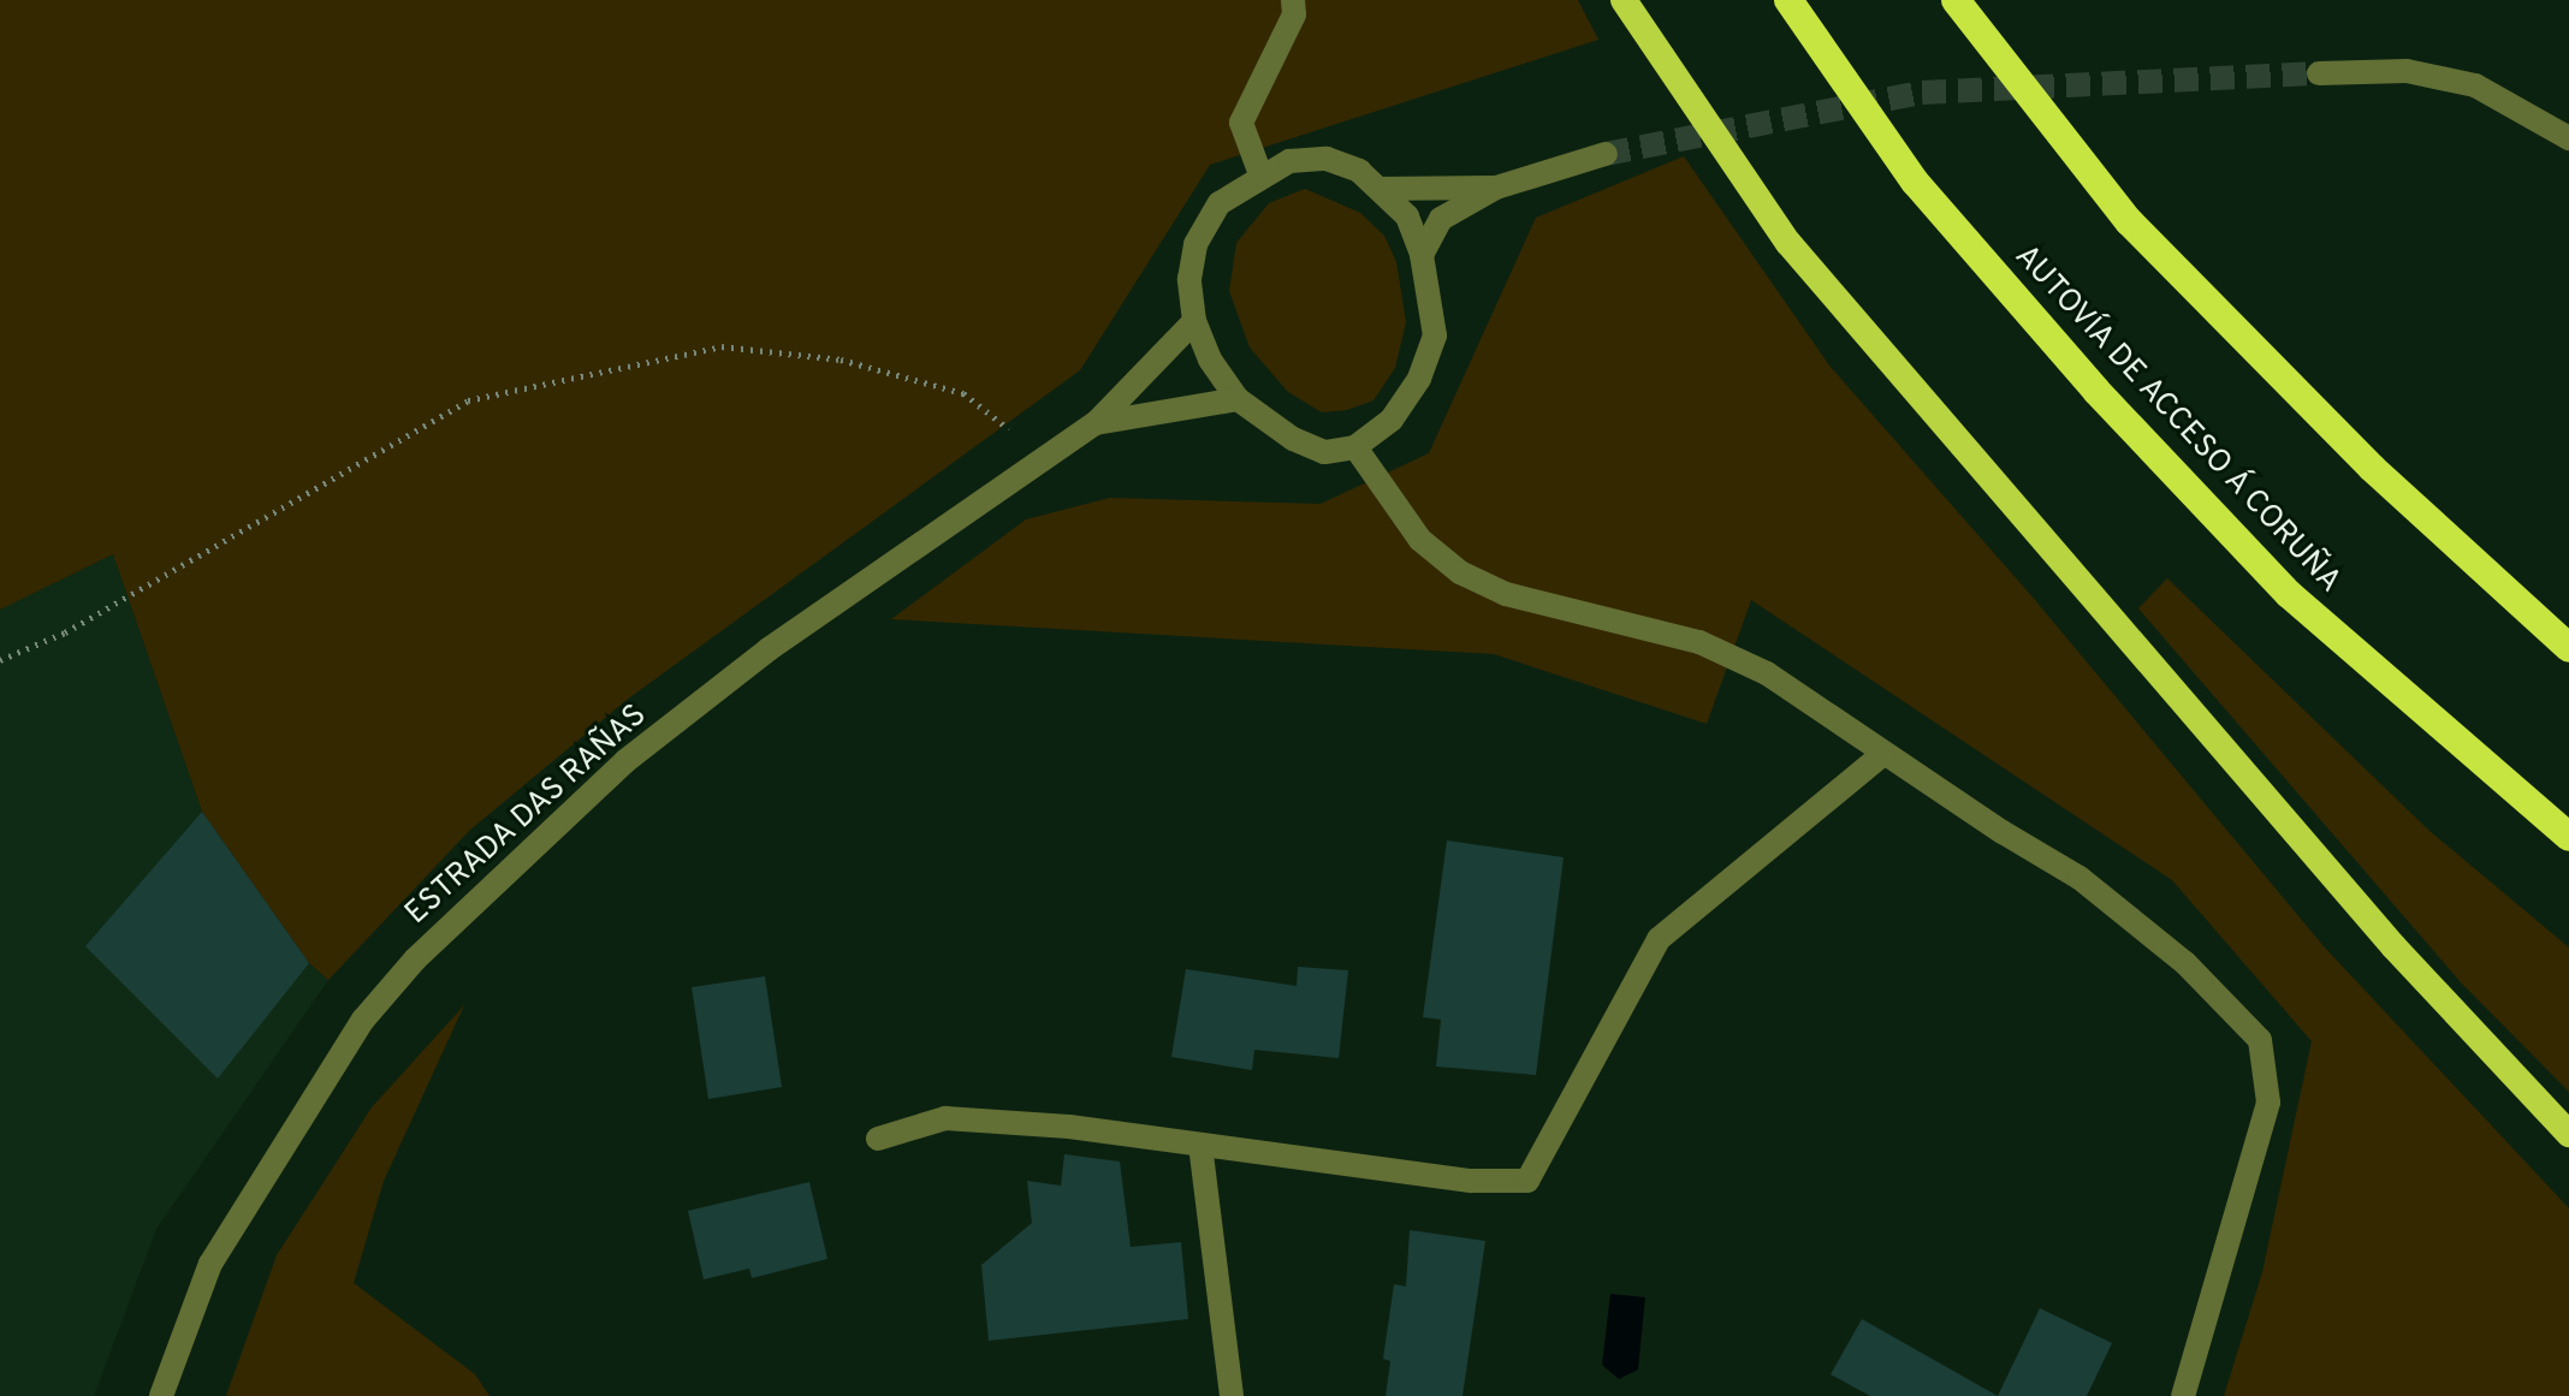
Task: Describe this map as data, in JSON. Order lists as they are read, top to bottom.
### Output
{
  "streets": {
    "highway": ["AUTOVÍA DE ACCESO Á CORUÑA"],
    "street": ["ESTRADA DAS RAÑAS"]
  }
}
